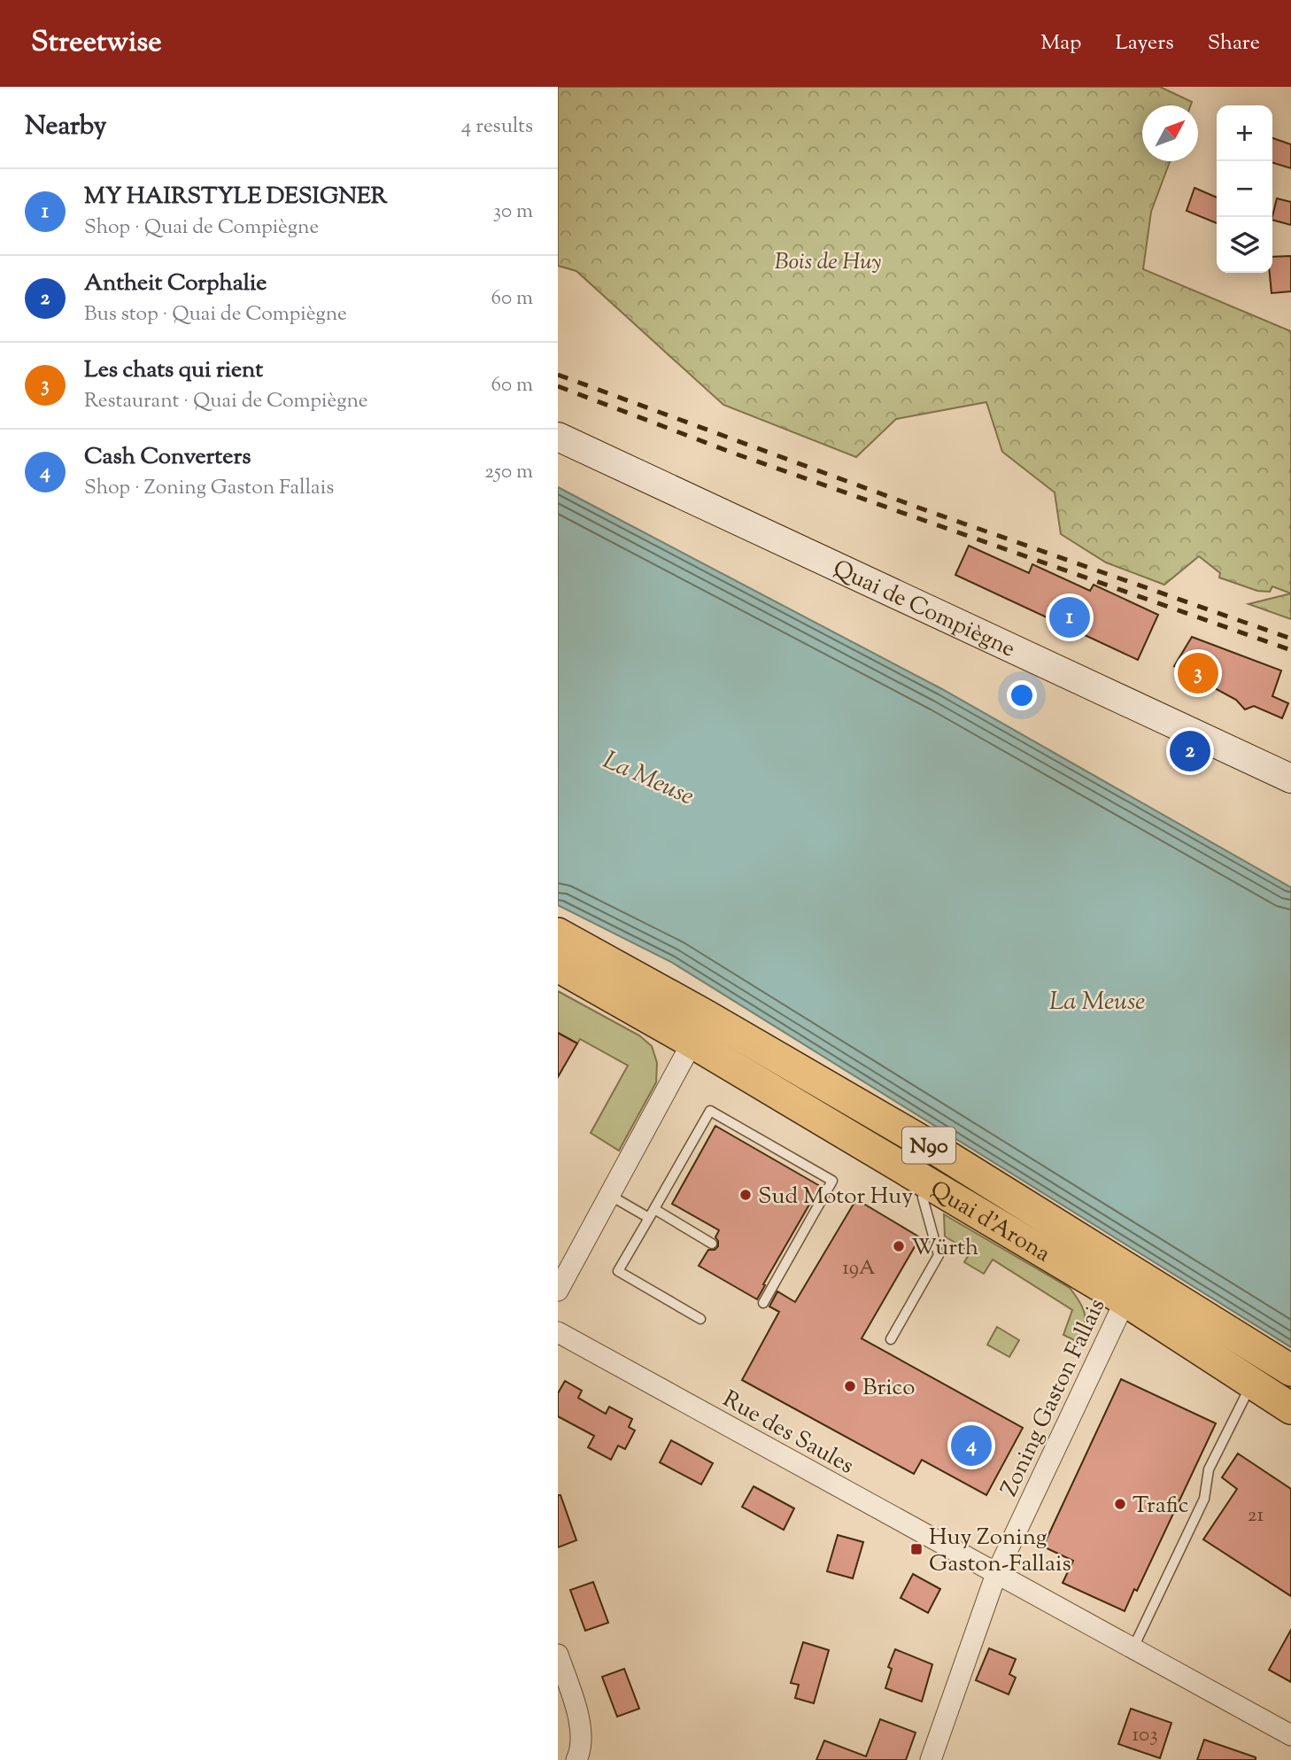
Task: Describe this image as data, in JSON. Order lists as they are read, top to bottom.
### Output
{
  "streets": {
    "main road": ["Quai de Compiègne", "N90", "Quai d'Arona"],
    "street": ["Zoning Gaston Fallais", "Rue des Saules"]
  },
  "crossings": [
    ["Quai d'Arona", "Zoning Gaston Fallais"],
    ["Zoning Gaston Fallais", "Rue des Saules"]
  ],
  "water": ["La Meuse"],
  "parks": ["Bois de Huy"],
  "places": {
    "other": [
      "Sud Motor Huy",
      "Würth",
      "Brico",
      "Trafic"
    ],
    "transit": ["Huy Zoning Gaston-Fallais"]
  },
  "house_numbers": ["19A", "21", "103"],
  "north": "top right",
  "page": {
    "header": "Streetwise",
    "nav": ["Map", "Layers", "Share"],
    "heading": ["Nearby", "4 results"],
    "map_buttons": ["+", "−"],
    "list": [
      {
        "mark": "1",
        "name": "MY HAIRSTYLE DESIGNER",
        "note": "Shop · Quai de Compiègne",
        "value": "30 m"
      },
      {
        "mark": "2",
        "name": "Antheit Corphalie",
        "note": "Bus stop · Quai de Compiègne",
        "value": "60 m"
      },
      {
        "mark": "3",
        "name": "Les chats qui rient",
        "note": "Restaurant · Quai de Compiègne",
        "value": "60 m"
      },
      {
        "mark": "4",
        "name": "Cash Converters",
        "note": "Shop · Zoning Gaston Fallais",
        "value": "250 m"
      }
    ],
    "pins": [
      "1",
      "3",
      "2",
      "4"
    ]
  }
}
